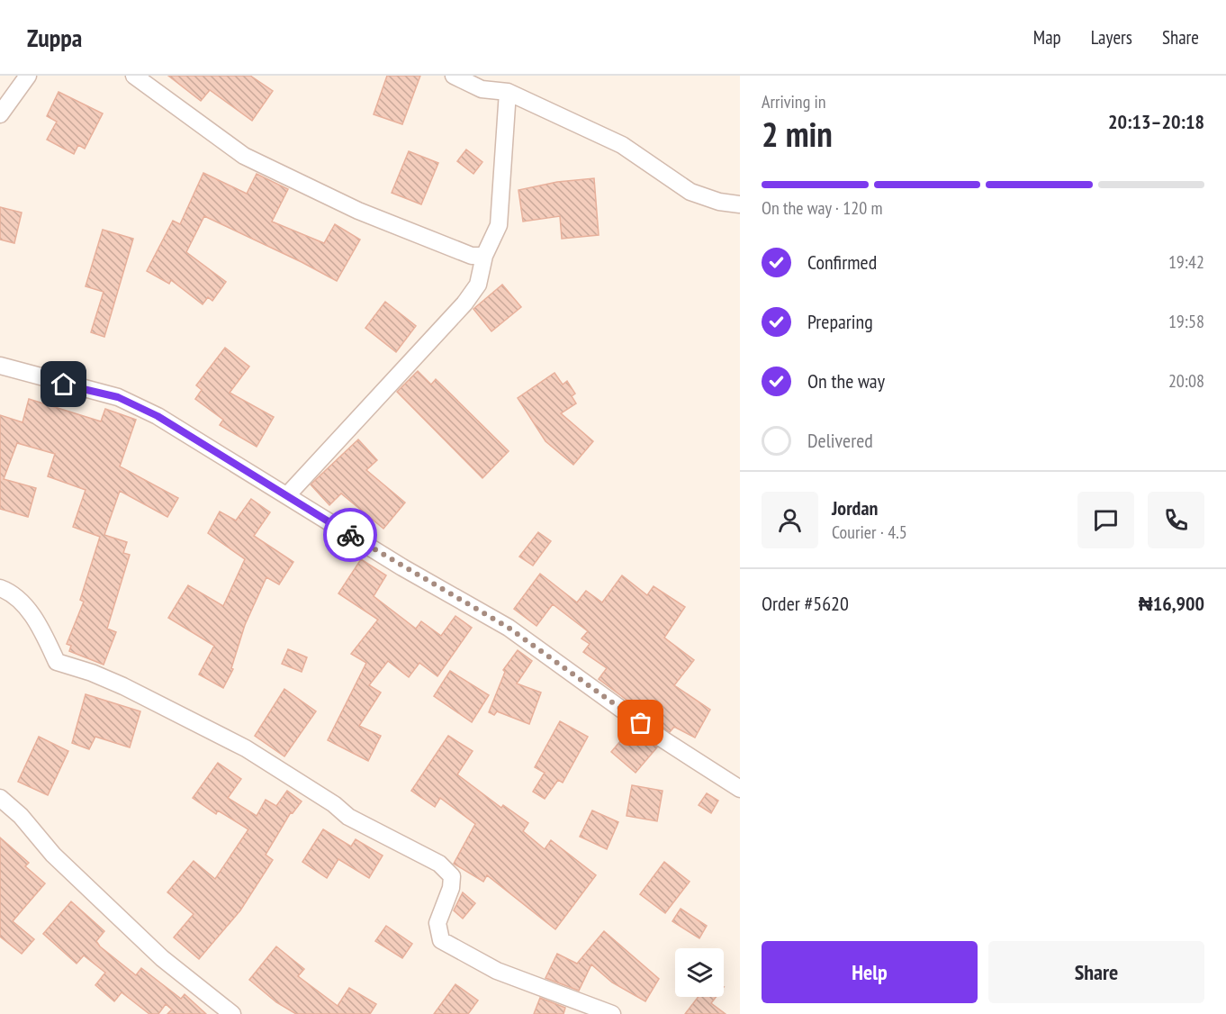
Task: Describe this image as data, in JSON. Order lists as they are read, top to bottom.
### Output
{
  "page": {
    "header": "Zuppa",
    "nav": ["Map", "Layers", "Share"],
    "heading": ["2 min", "Arriving in", "20:13–20:18"],
    "panel": [
      "Jordan",
      "Courier · 4.5",
      "Order #5620",
      "₦16,900"
    ],
    "bar": "On the way · 120 m",
    "list": [
      ["Confirmed", "19:42"],
      ["Preparing", "19:58"],
      ["On the way", "20:08"],
      "Delivered"
    ],
    "buttons": ["Help", "Share"]
  }
}
